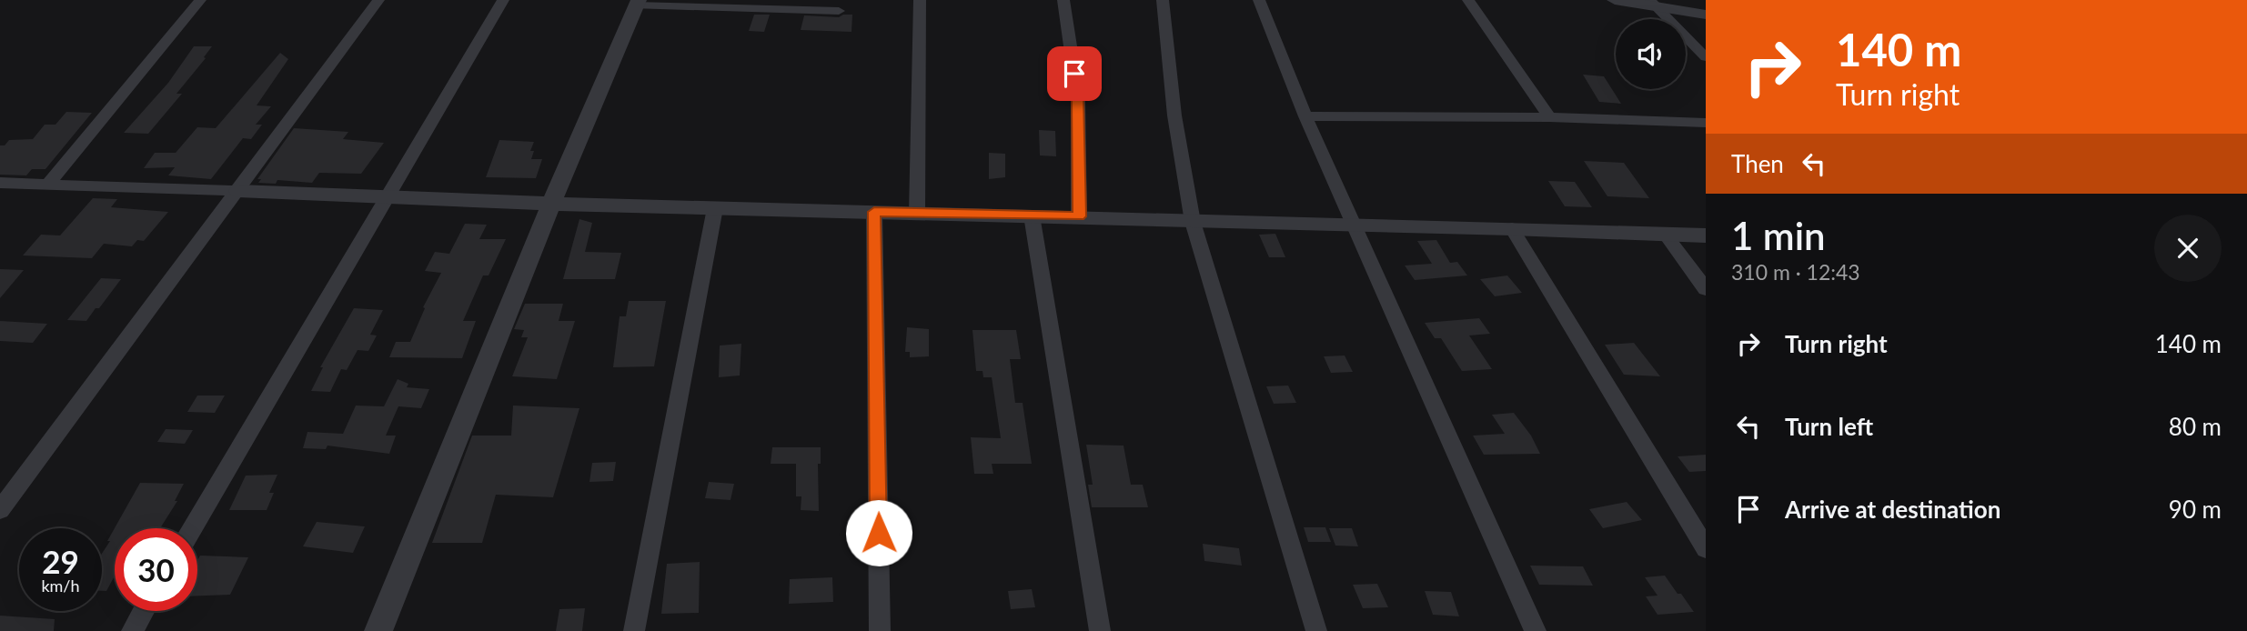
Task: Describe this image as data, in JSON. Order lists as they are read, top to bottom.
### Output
{
  "page": {
    "turn": ["140 m", "Turn right"],
    "then": "Then",
    "heading": ["1 min", "310 m · 12:43"],
    "list": [
      {
        "name": "Turn right",
        "value": "140 m"
      },
      {
        "name": "Turn left",
        "value": "80 m"
      },
      {
        "name": "Arrive at destination",
        "value": "90 m"
      }
    ],
    "speed": "29 km/h",
    "limit": "30"
  }
}
